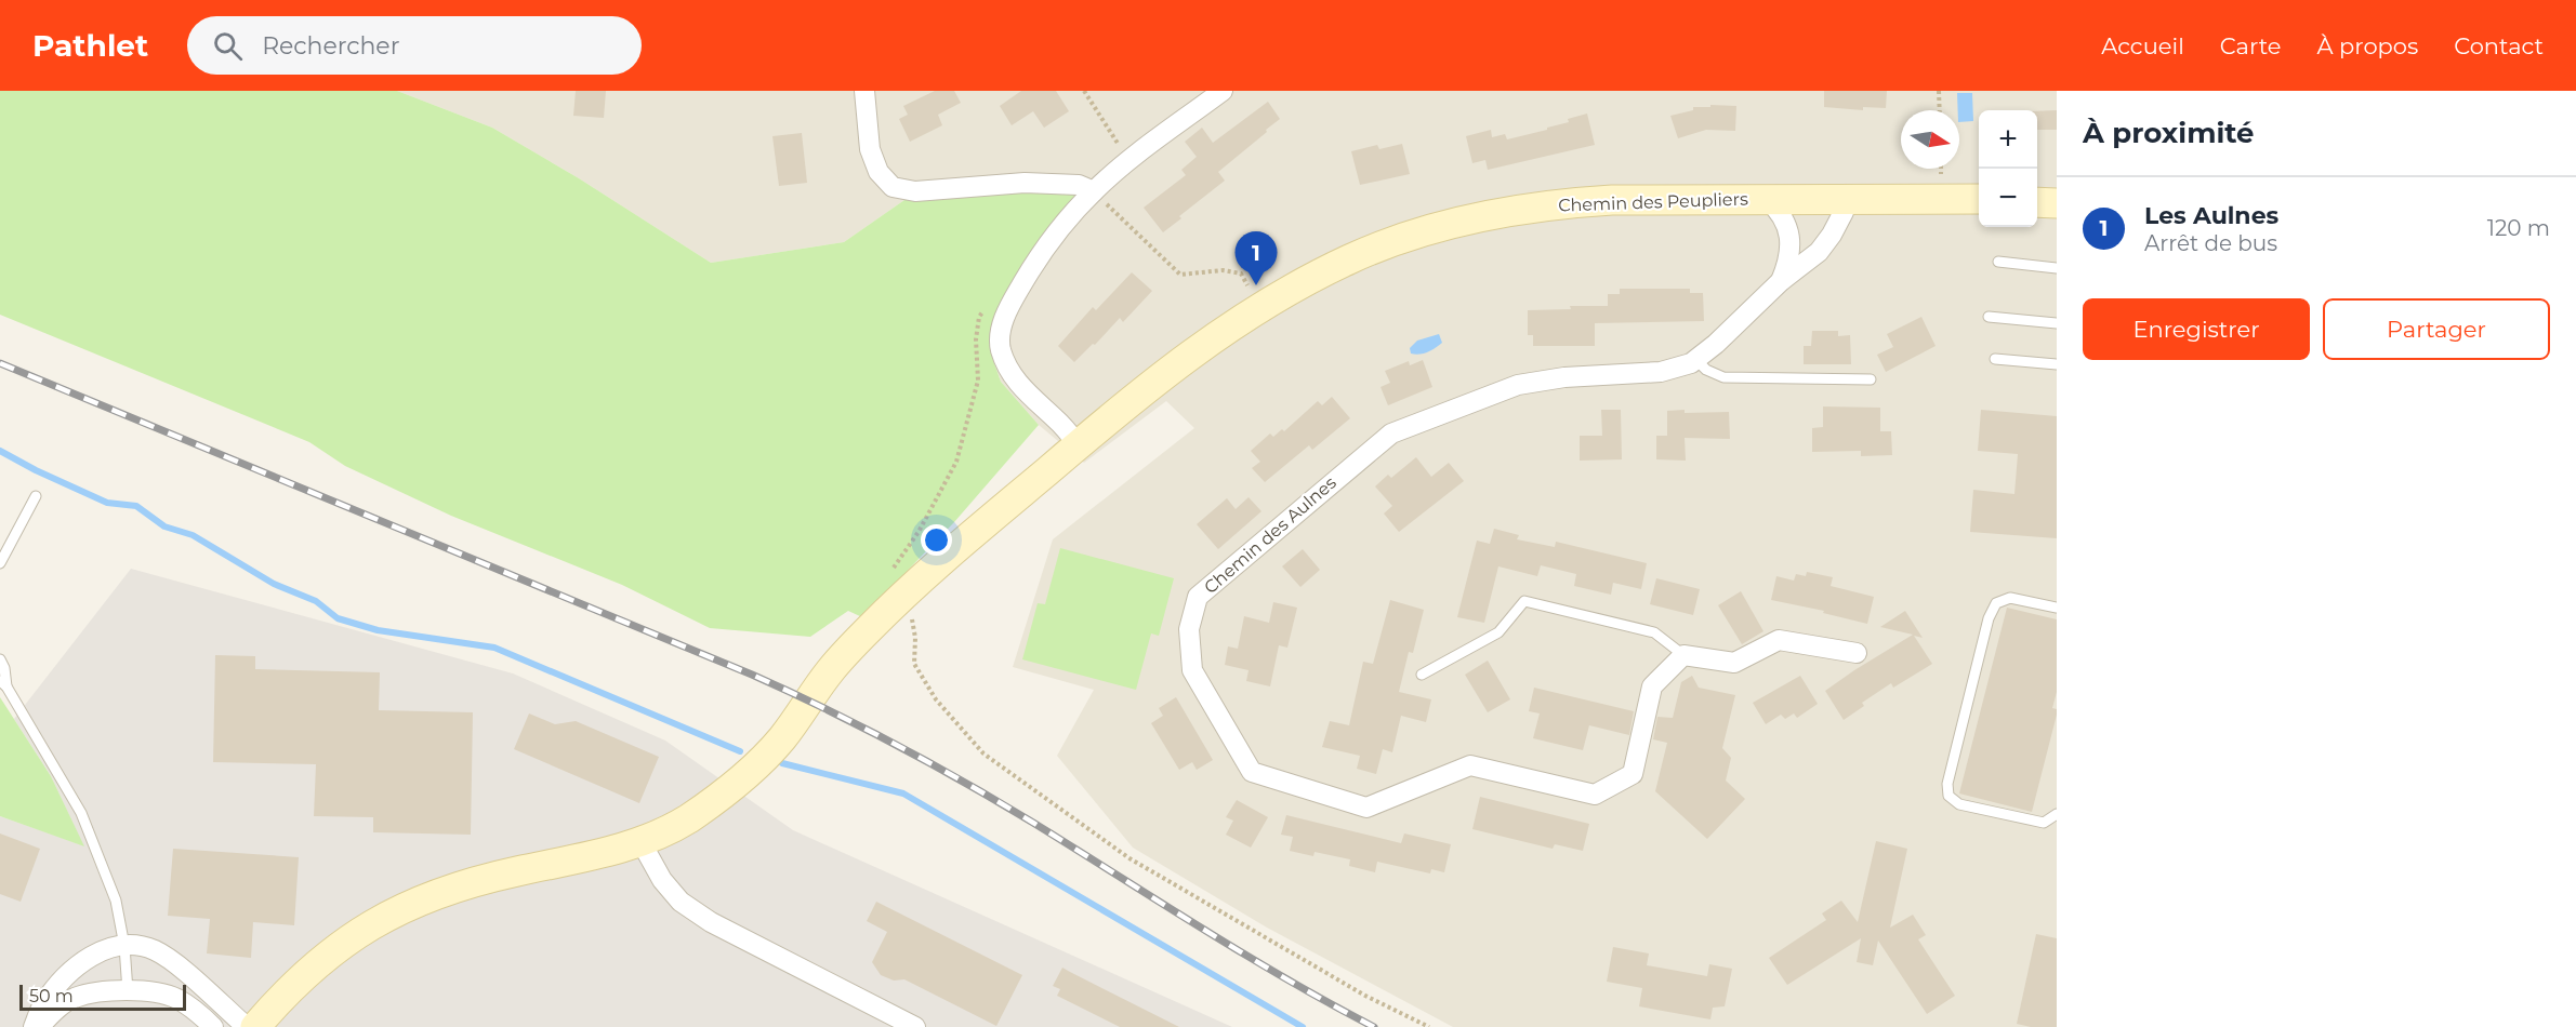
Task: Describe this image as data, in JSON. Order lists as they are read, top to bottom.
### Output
{
  "streets": {
    "street": ["Chemin des Peupliers", "Chemin des Aulnes"]
  },
  "crossings": [
    ["Chemin des Peupliers", "Chemin des Aulnes"]
  ],
  "scale_bar": "50 m",
  "north": "right",
  "page": {
    "header": "Pathlet",
    "search": "Rechercher",
    "nav": [
      "Accueil",
      "Carte",
      "À propos",
      "Contact"
    ],
    "heading": "À proximité",
    "map_buttons": ["+", "−"],
    "list": [
      {
        "mark": "1",
        "name": "Les Aulnes",
        "note": "Arrêt de bus",
        "value": "120 m"
      }
    ],
    "pins": "1",
    "buttons": ["Enregistrer", "Partager"],
    "scale": "50 m"
  }
}
